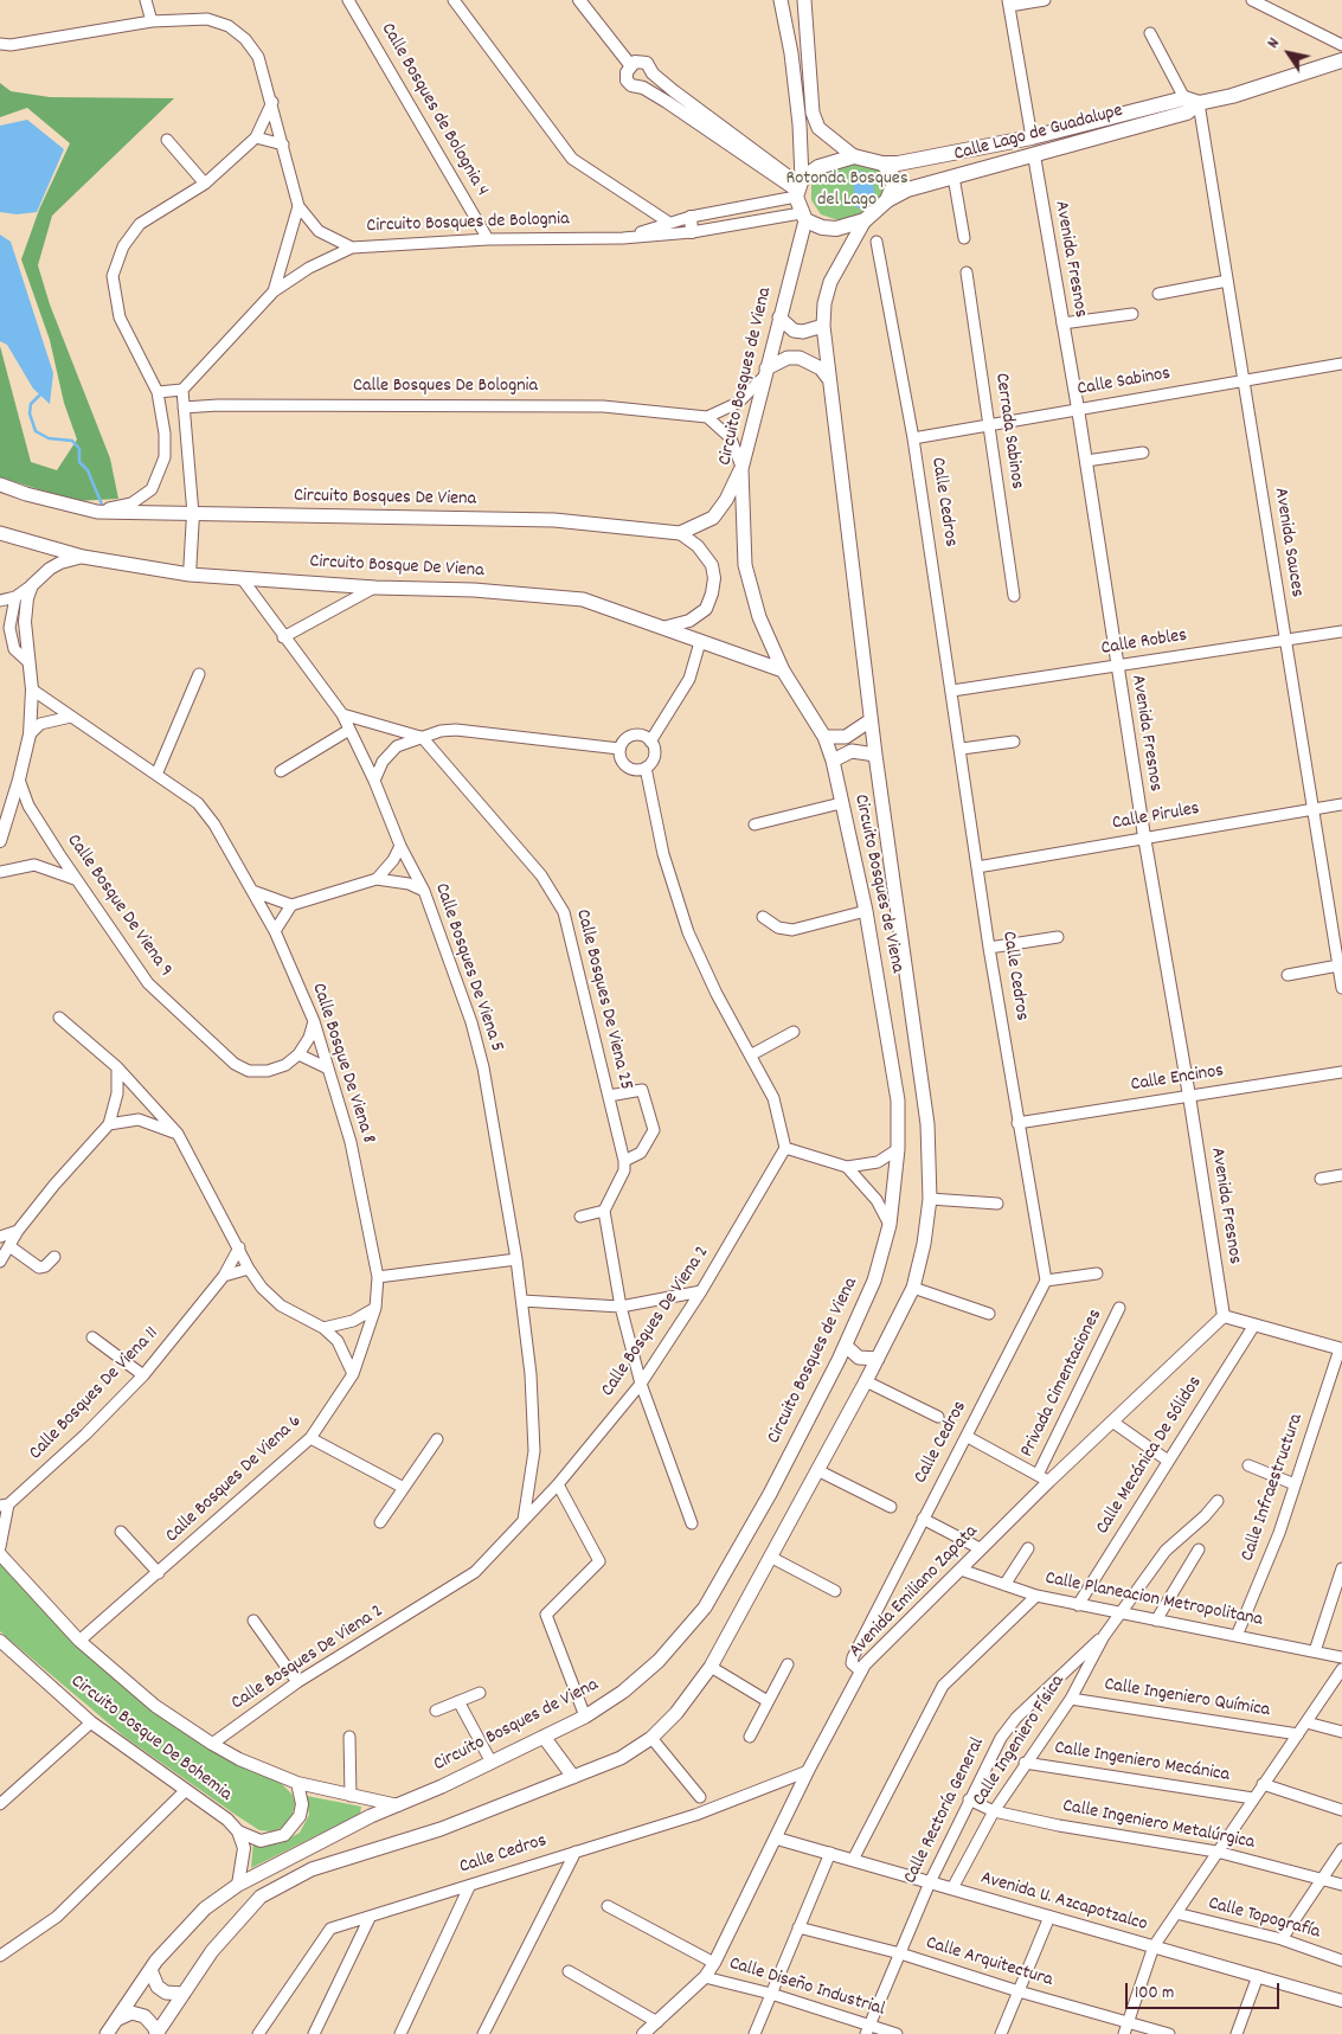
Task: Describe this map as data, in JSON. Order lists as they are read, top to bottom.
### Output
{
  "streets": {
    "main road": [
      "Calle Lago de Guadalupe",
      "Circuito Bosques de Viena",
      "Circuito Bosques De Viena",
      "Circuito Bosque De Viena"
    ],
    "street": [
      "Calle Bosques de Bolognia 4",
      "Circuito Bosques de Bolognia",
      "Avenida Fresnos",
      "Calle Sabinos",
      "Calle Bosques De Bolognia",
      "Cerrada Sabinos",
      "Calle Cedros",
      "Avenida Sauces",
      "Calle Robles",
      "Calle Pirules",
      "Calle Bosque De Viena 9",
      "Calle Bosques De Viena 5",
      "Calle Bosques De Viena 25",
      "Calle Bosque De Viena 8",
      "Calle Encinos",
      "Calle Bosques De Viena 2",
      "Privada Cimentaciones",
      "Calle Bosques De Viena 11",
      "Calle Mecánica De Sólidos",
      "Calle Bosques De Viena 6",
      "Calle Infraestructura",
      "Avenida Emiliano Zapata",
      "Calle Planeacion Metropolitana",
      "Calle Ingeniero Química",
      "Circuito Bosque De Bohemia",
      "Calle Ingeniero Física",
      "Calle Ingeniero Mecánica",
      "Calle Rectoría General",
      "Calle Ingeniero Metalúrgica",
      "Avenida U. Azcapotzalco",
      "Calle Topografía",
      "Calle Arquitectura",
      "Calle Diseño Industrial"
    ]
  },
  "crossings": [
    ["Calle Bosques de Bolognia 4", "Circuito Bosques de Bolognia"],
    ["Calle Lago de Guadalupe", "Circuito Bosques de Bolognia"],
    ["Calle Lago de Guadalupe", "Avenida Fresnos"],
    ["Calle Lago de Guadalupe", "Circuito Bosques de Viena"],
    ["Calle Lago de Guadalupe", "Avenida Sauces"],
    ["Circuito Bosques de Bolognia", "Circuito Bosques de Viena"],
    ["Avenida Fresnos", "Calle Sabinos"],
    ["Avenida Fresnos", "Calle Robles"],
    ["Avenida Fresnos", "Calle Pirules"],
    ["Avenida Fresnos", "Calle Encinos"],
    ["Avenida Fresnos", "Avenida Emiliano Zapata"],
    ["Circuito Bosques de Viena", "Circuito Bosques De Viena"],
    ["Circuito Bosques de Viena", "Circuito Bosque De Viena"],
    ["Calle Sabinos", "Cerrada Sabinos"],
    ["Calle Sabinos", "Calle Cedros"],
    ["Calle Sabinos", "Avenida Sauces"],
    ["Calle Cedros", "Calle Robles"],
    ["Calle Cedros", "Calle Pirules"],
    ["Calle Cedros", "Calle Encinos"],
    ["Calle Cedros", "Avenida Emiliano Zapata"],
    ["Avenida Sauces", "Calle Robles"],
    ["Avenida Sauces", "Calle Pirules"],
    ["Circuito Bosque De Viena", "Calle Bosques De Viena 5"],
    ["Calle Bosques De Viena 5", "Calle Bosques De Viena 2"],
    ["Calle Bosque De Viena 8", "Calle Bosques De Viena 6"],
    ["Calle Mecánica De Sólidos", "Calle Planeacion Metropolitana"],
    ["Calle Infraestructura", "Calle Planeacion Metropolitana"],
    ["Avenida Emiliano Zapata", "Calle Planeacion Metropolitana"],
    ["Avenida Emiliano Zapata", "Avenida U. Azcapotzalco"],
    ["Avenida Emiliano Zapata", "Calle Diseño Industrial"],
    ["Calle Planeacion Metropolitana", "Calle Ingeniero Física"],
    ["Calle Ingeniero Química", "Calle Ingeniero Física"],
    ["Calle Ingeniero Física", "Calle Ingeniero Mecánica"],
    ["Calle Ingeniero Física", "Calle Rectoría General"],
    ["Calle Ingeniero Física", "Calle Ingeniero Metalúrgica"],
    ["Calle Ingeniero Física", "Avenida U. Azcapotzalco"],
    ["Calle Rectoría General", "Calle Ingeniero Metalúrgica"],
    ["Calle Rectoría General", "Avenida U. Azcapotzalco"],
    ["Calle Rectoría General", "Calle Arquitectura"],
    ["Calle Rectoría General", "Calle Diseño Industrial"]
  ],
  "parks": ["Rotonda Bosques del Lago"],
  "scale_bar": "100 m",
  "north": "top left"
}
